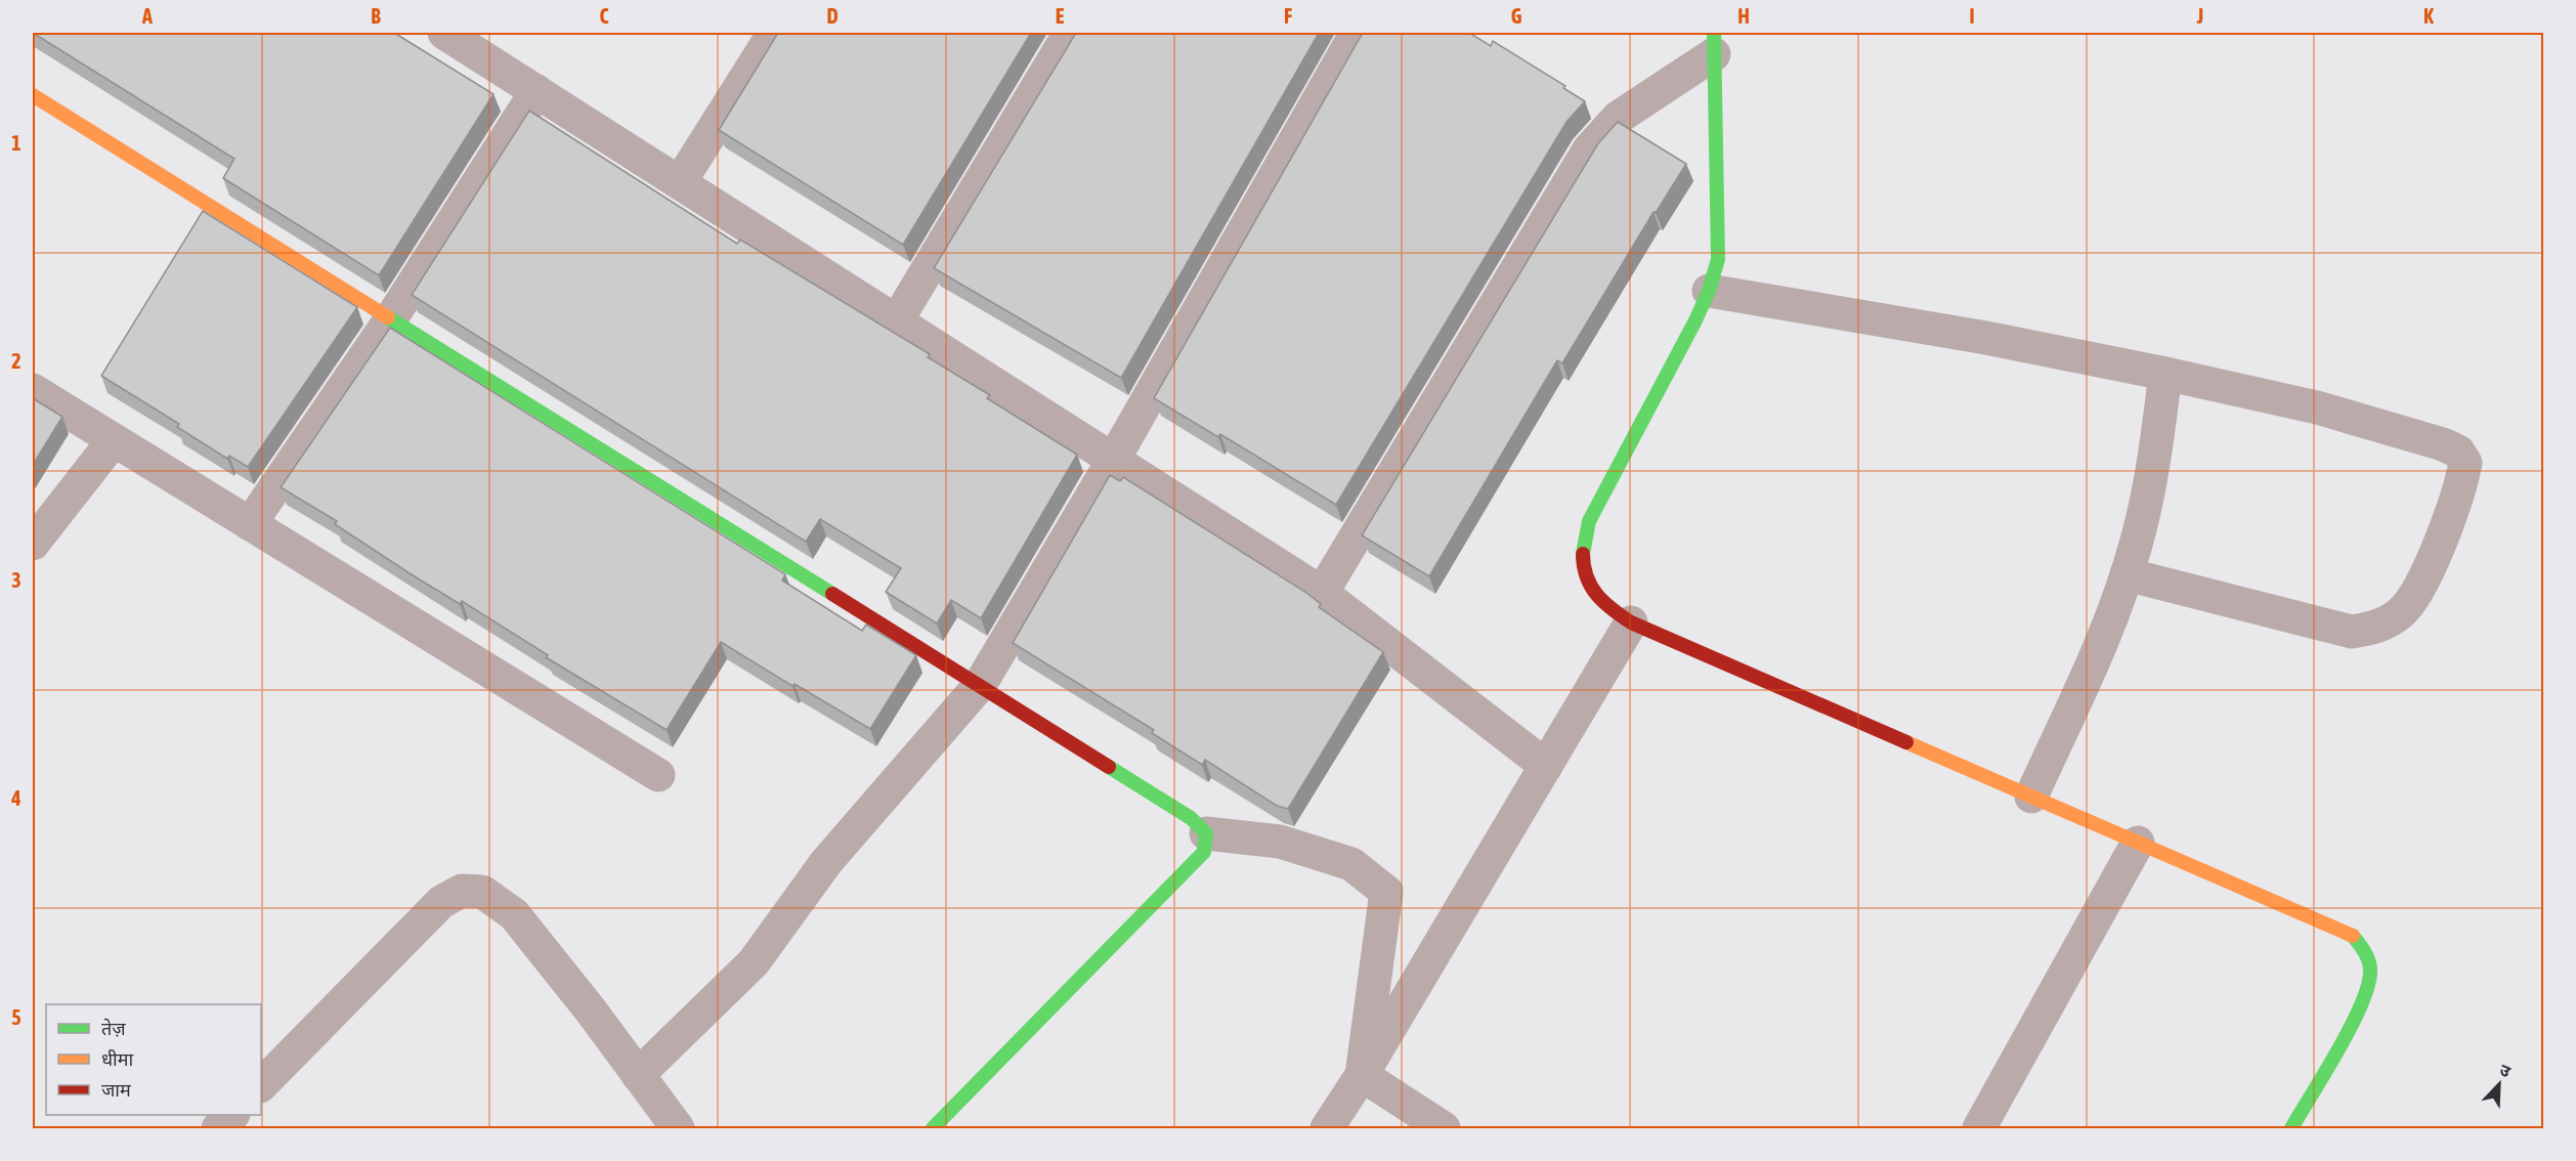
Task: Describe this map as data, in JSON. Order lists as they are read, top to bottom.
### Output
{
  "legend": ["तेज़", "धीमा", "जाम"],
  "north": "top right",
  "grid": {
    "columns": [
      "A",
      "B",
      "C",
      "D",
      "E",
      "F",
      "G",
      "H",
      "I",
      "J",
      "K"
    ],
    "rows": [
      "1",
      "2",
      "3",
      "4",
      "5"
    ]
  }
}
